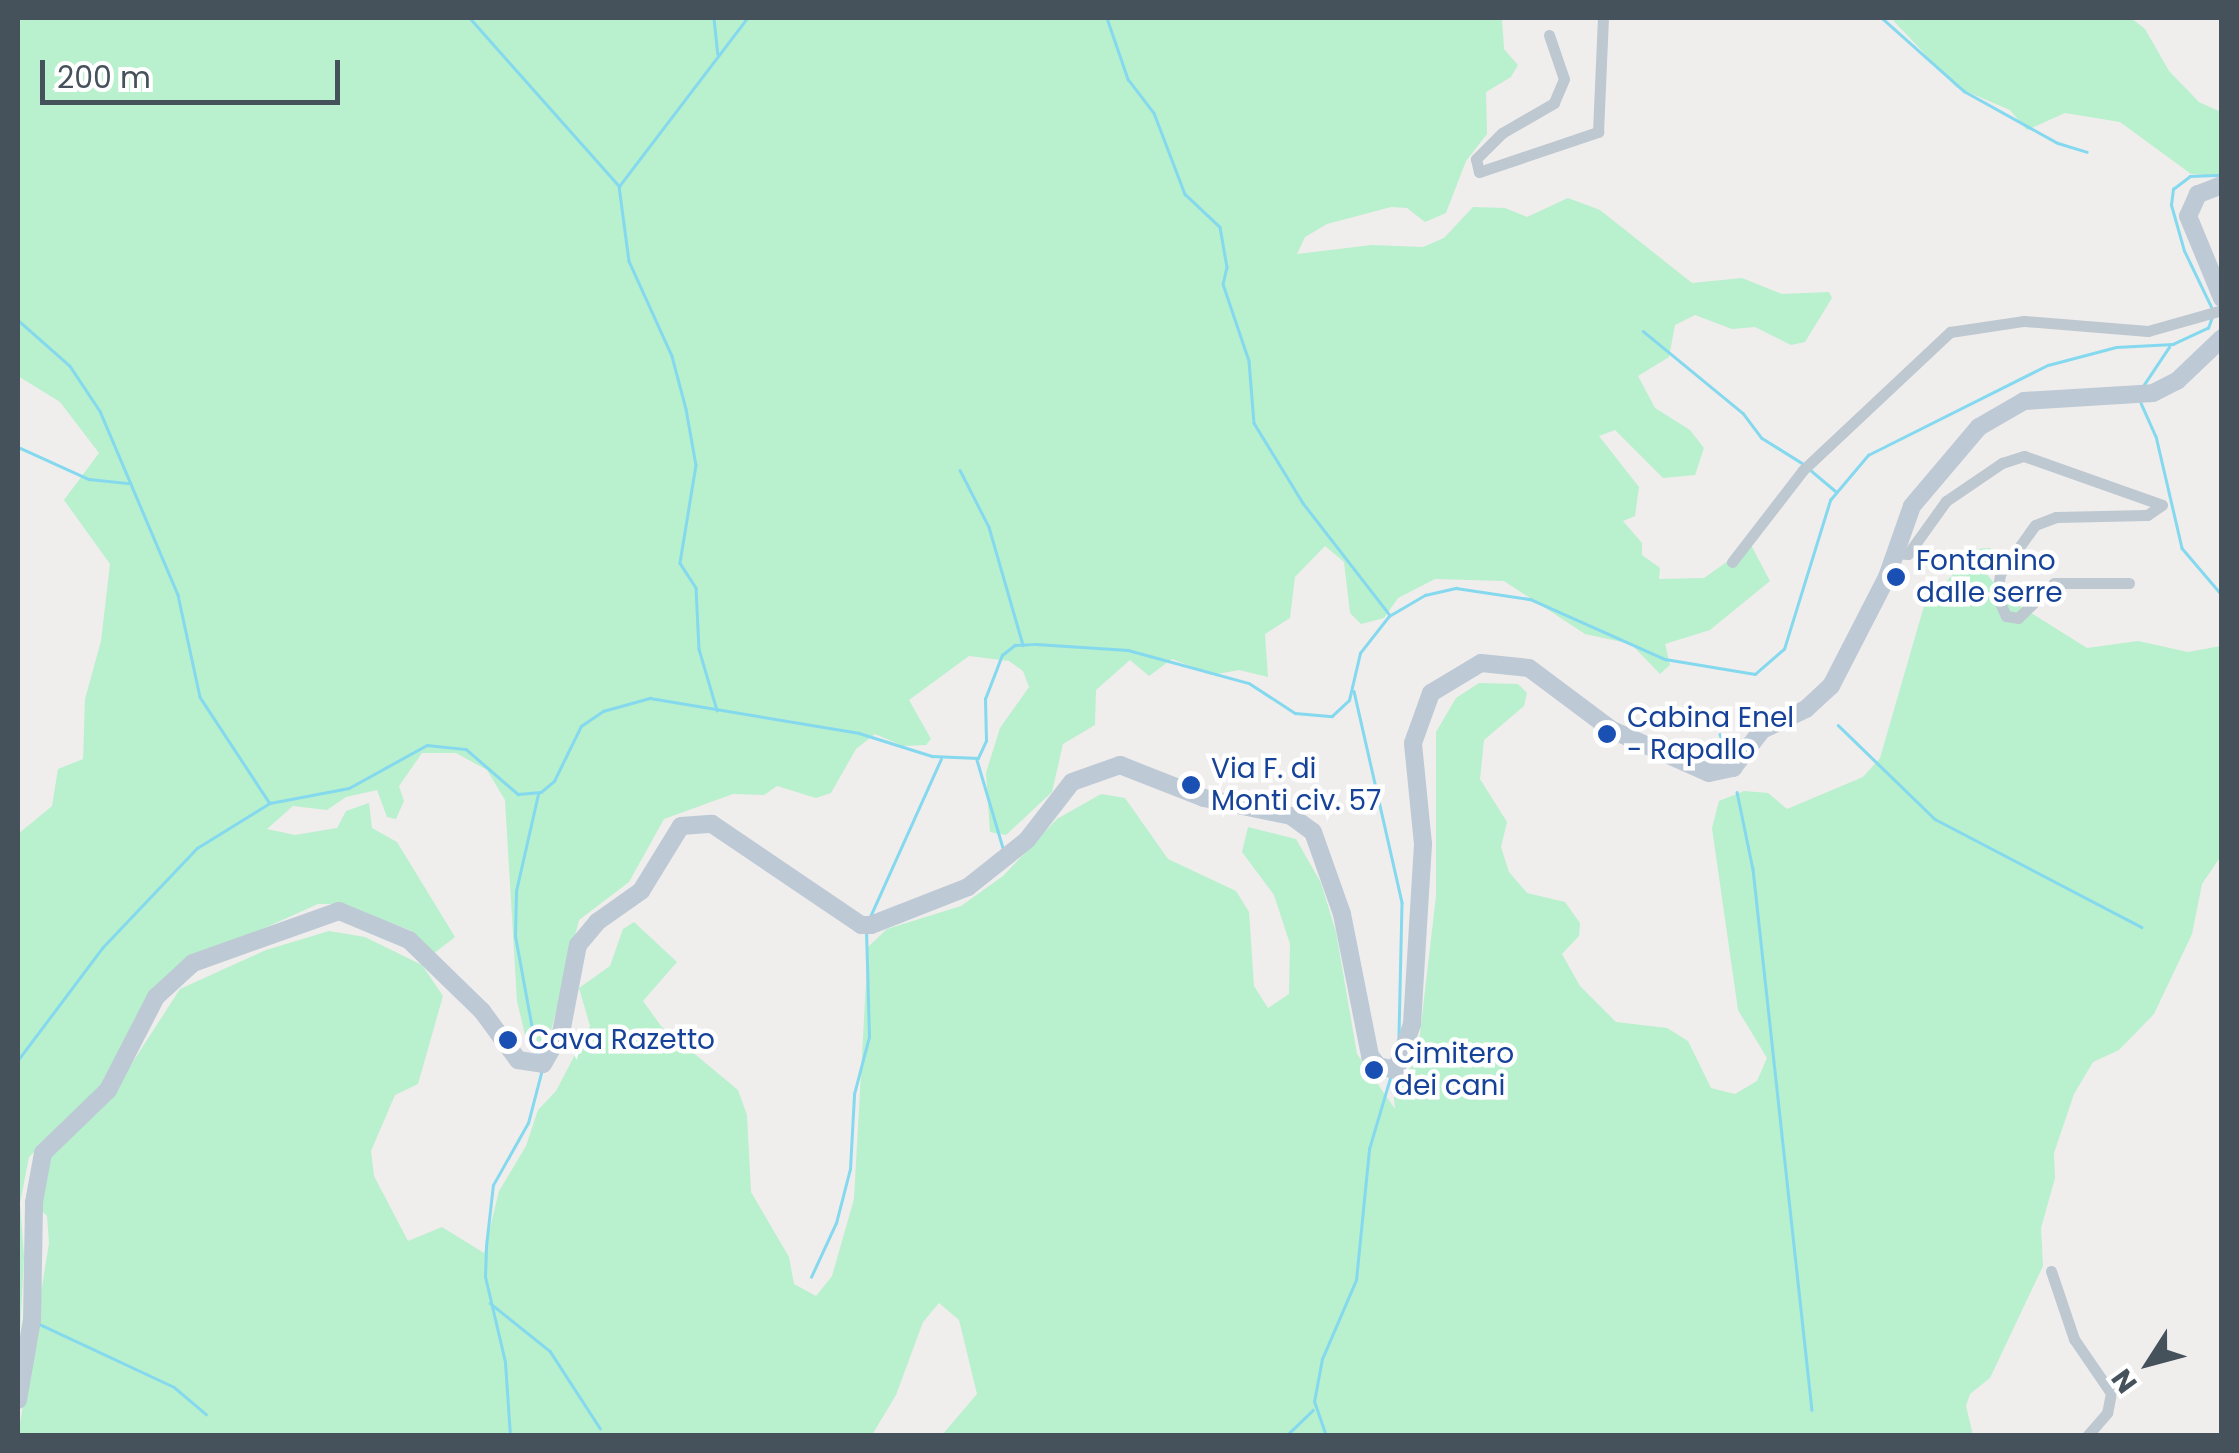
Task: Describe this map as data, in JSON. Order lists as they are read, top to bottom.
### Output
{
  "places": [
    "Fontanino dalle serre",
    "Cabina Enel - Rapallo",
    "Via F. di Monti civ. 57",
    "Cava Razetto",
    "Cimitero dei cani"
  ],
  "scale_bar": "200 m",
  "north": "bottom left"
}
